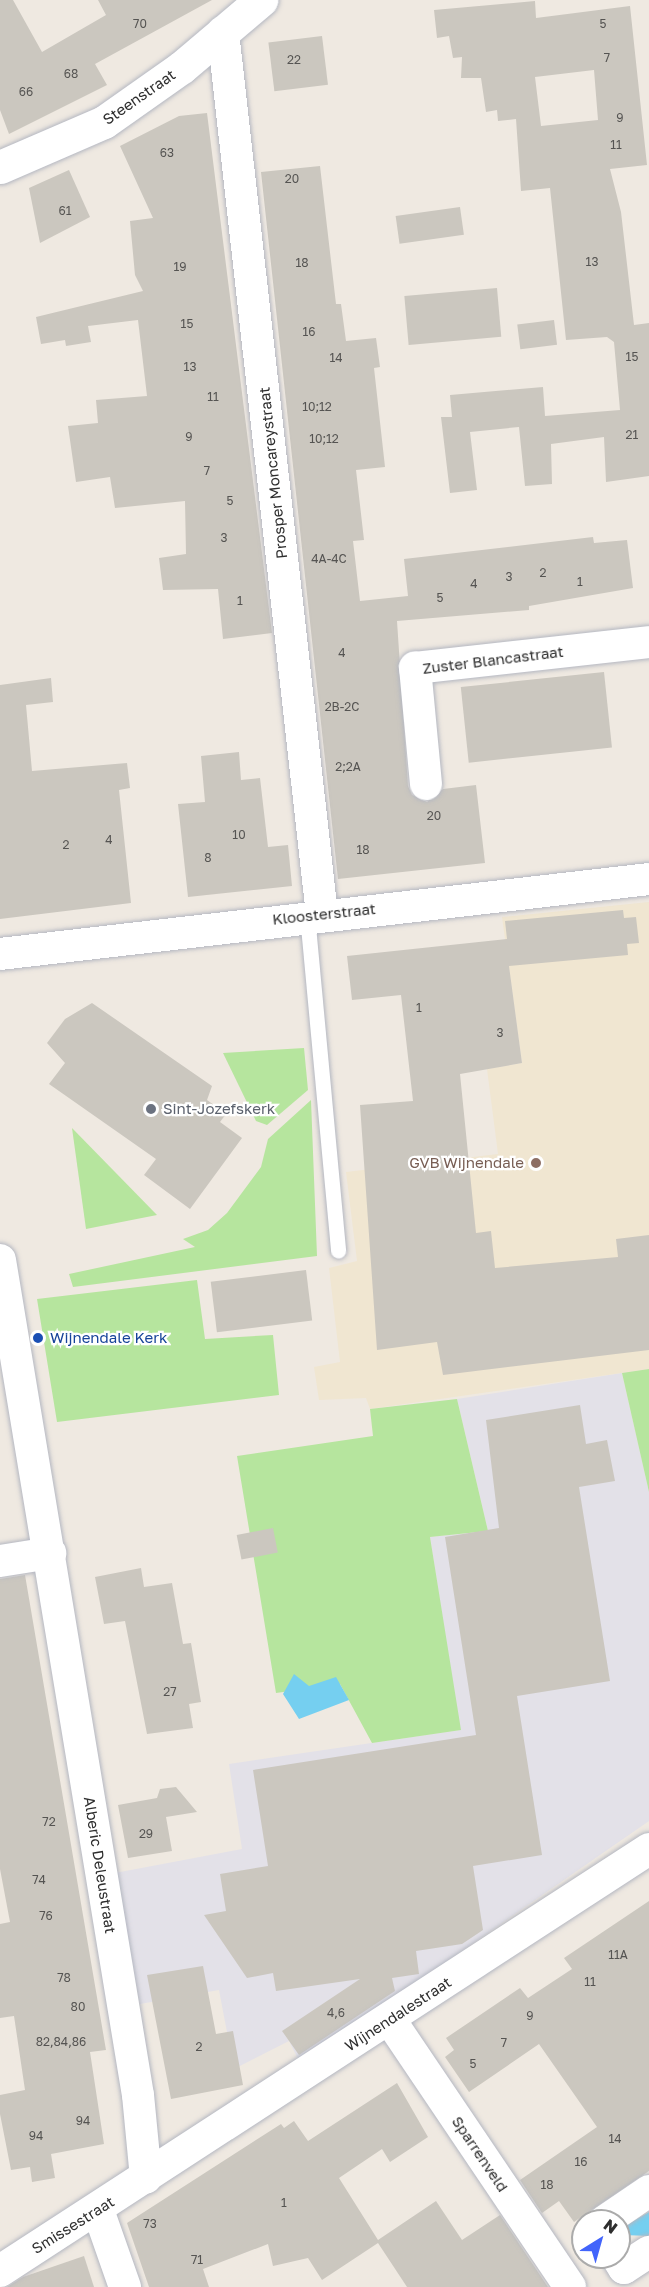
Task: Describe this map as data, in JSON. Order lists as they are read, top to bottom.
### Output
{
  "streets": {
    "street": [
      "Steenstraat",
      "Prosper Moncareystraat",
      "Zuster Blancastraat",
      "Kloosterstraat",
      "Alberic Deleustraat",
      "Wijnendalestraat",
      "Sparrenveld",
      "Smissestraat"
    ]
  },
  "crossings": [
    ["Steenstraat", "Prosper Moncareystraat"],
    ["Prosper Moncareystraat", "Kloosterstraat"],
    ["Alberic Deleustraat", "Wijnendalestraat"],
    ["Alberic Deleustraat", "Smissestraat"],
    ["Wijnendalestraat", "Sparrenveld"],
    ["Wijnendalestraat", "Smissestraat"]
  ],
  "places": ["Sint-Jozefskerk", "GVB Wijnendale", "Wijnendale Kerk"],
  "house_numbers": [
    "70",
    "5",
    "7",
    "22",
    "68",
    "66",
    "9",
    "11",
    "63",
    "20",
    "61",
    "13",
    "18",
    "19",
    "15",
    "16",
    "15",
    "14",
    "13",
    "11",
    "10;12",
    "21",
    "9",
    "10;12",
    "7",
    "5",
    "3",
    "4A-4C",
    "2",
    "3",
    "1",
    "4",
    "5",
    "1",
    "4",
    "2B-2C",
    "2;2A",
    "20",
    "10",
    "4",
    "2",
    "18",
    "8",
    "1",
    "3",
    "27",
    "72",
    "29",
    "74",
    "76",
    "11A",
    "78",
    "11",
    "80",
    "4,6",
    "9",
    "82,84,86",
    "7",
    "2",
    "5",
    "94",
    "94",
    "14",
    "16",
    "18",
    "1",
    "73",
    "71"
  ],
  "north": "top right"
}
